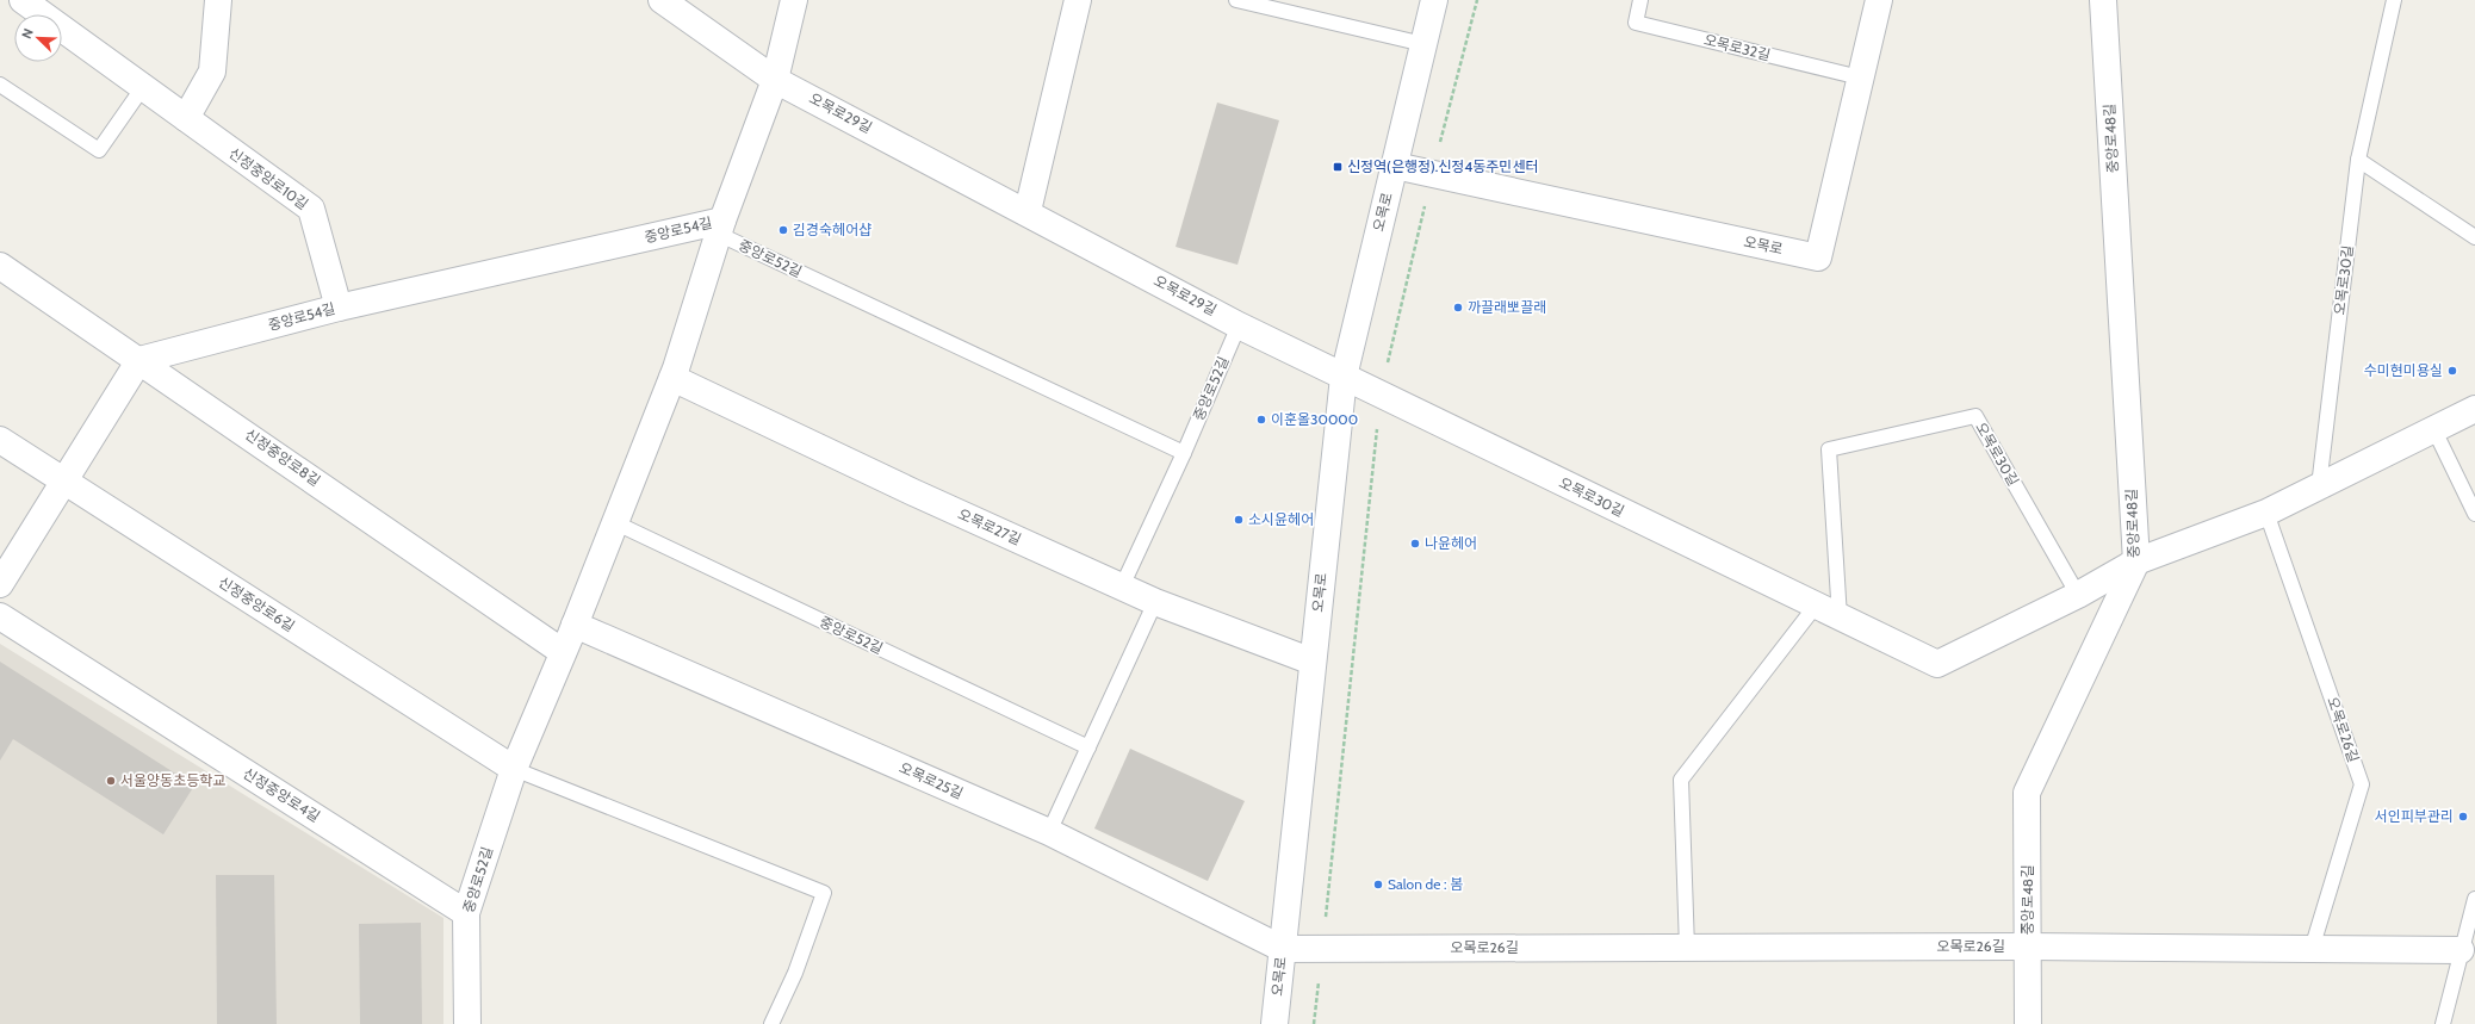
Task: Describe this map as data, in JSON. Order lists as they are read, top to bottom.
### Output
{
  "streets": {
    "street": [
      "오목로29길",
      "중앙로48길",
      "신정중앙로10길",
      "오목로",
      "중앙로54길",
      "중앙로52길",
      "오목로30길",
      "신정중앙로8길",
      "오목로27길",
      "신정중앙로6길",
      "오목로26길",
      "오목로25길",
      "신정중앙로4길"
    ],
    "lane": ["오목로32길"]
  },
  "crossings": [
    ["오목로32길", "오목로"],
    ["오목로29길", "오목로"],
    ["오목로29길", "중앙로52길"],
    ["오목로29길", "오목로30길"],
    ["중앙로48길", "오목로30길"],
    ["중앙로48길", "오목로26길"],
    ["신정중앙로10길", "중앙로54길"],
    ["오목로", "오목로30길"],
    ["오목로", "오목로27길"],
    ["오목로", "오목로26길"],
    ["오목로", "오목로25길"],
    ["중앙로54길", "중앙로52길"],
    ["중앙로54길", "신정중앙로8길"],
    ["중앙로52길", "신정중앙로8길"],
    ["중앙로52길", "오목로27길"],
    ["중앙로52길", "신정중앙로6길"],
    ["중앙로52길", "오목로25길"],
    ["중앙로52길", "신정중앙로4길"],
    ["오목로30길", "오목로26길"],
    ["오목로26길", "오목로25길"]
  ],
  "places": {
    "transit": ["신정역(은행정).신정4동주민센터"],
    "other": [
      "김경숙헤어샵",
      "까끌래뽀끌래",
      "수미현미용실",
      "이훈올30000",
      "소시윤헤어",
      "나윤헤어",
      "서울양동초등학교",
      "서인피부관리",
      "Salon de : 봄"
    ]
  },
  "north": "top left"
}
